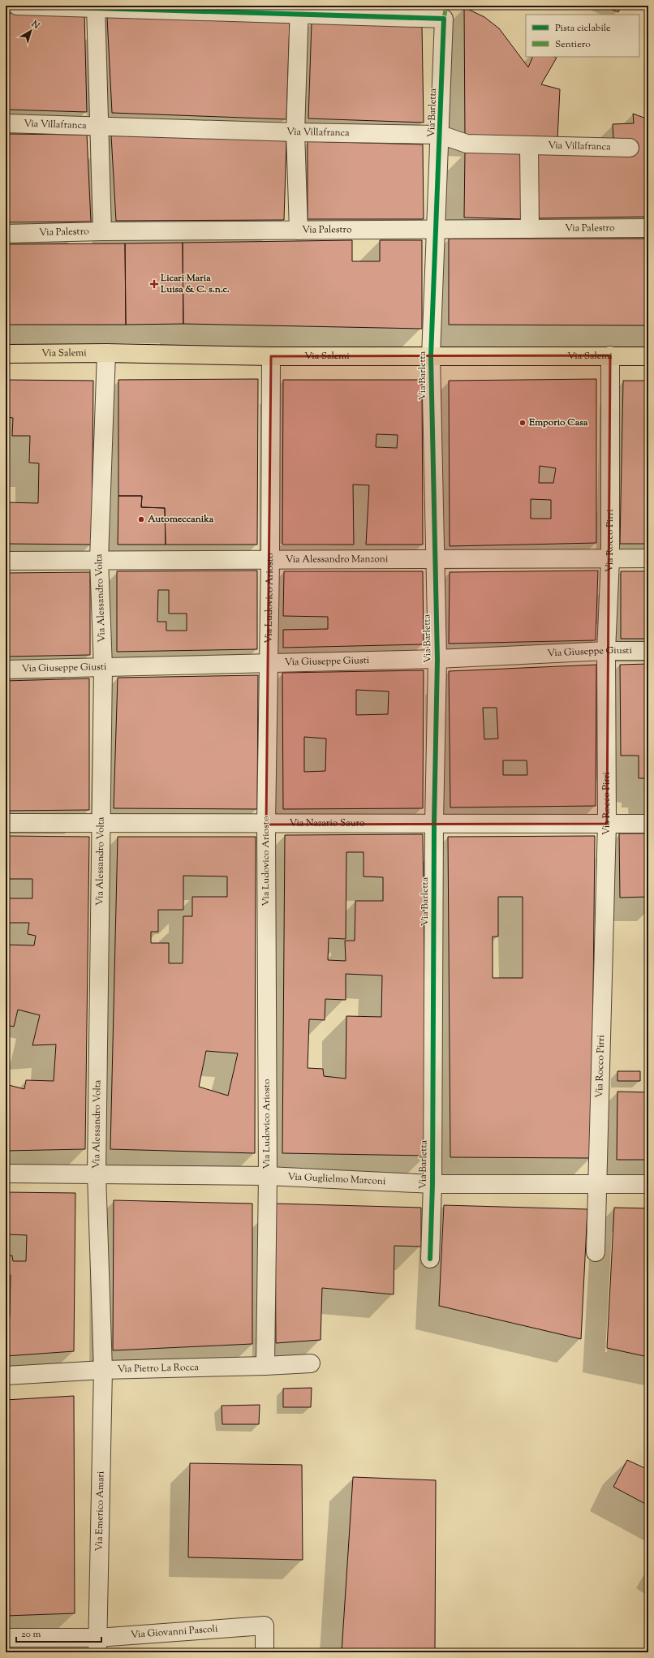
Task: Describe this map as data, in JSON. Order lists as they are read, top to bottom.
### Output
{
  "streets": {
    "main road": ["Via Salemi"],
    "street": [
      "Via Barletta",
      "Via Villafranca",
      "Via Palestro",
      "Via Rocco Pirri",
      "Via Alessandro Manzoni",
      "Via Alessandro Volta",
      "Via Ludovico Ariosto",
      "Via Giuseppe Giusti",
      "Via Nazario Sauro",
      "Via Guglielmo Marconi",
      "Via Pietro La Rocca",
      "Via Emerico Amari",
      "Via Giovanni Pascoli"
    ]
  },
  "crossings": [
    ["Via Barletta", "Via Villafranca"],
    ["Via Barletta", "Via Palestro"],
    ["Via Barletta", "Via Salemi"],
    ["Via Barletta", "Via Alessandro Manzoni"],
    ["Via Barletta", "Via Giuseppe Giusti"],
    ["Via Barletta", "Via Nazario Sauro"],
    ["Via Barletta", "Via Guglielmo Marconi"],
    ["Via Salemi", "Via Rocco Pirri"],
    ["Via Salemi", "Via Alessandro Volta"],
    ["Via Salemi", "Via Ludovico Ariosto"],
    ["Via Rocco Pirri", "Via Alessandro Manzoni"],
    ["Via Rocco Pirri", "Via Giuseppe Giusti"],
    ["Via Rocco Pirri", "Via Nazario Sauro"],
    ["Via Rocco Pirri", "Via Guglielmo Marconi"],
    ["Via Alessandro Manzoni", "Via Alessandro Volta"],
    ["Via Alessandro Manzoni", "Via Ludovico Ariosto"],
    ["Via Alessandro Volta", "Via Giuseppe Giusti"],
    ["Via Alessandro Volta", "Via Nazario Sauro"],
    ["Via Alessandro Volta", "Via Guglielmo Marconi"],
    ["Via Alessandro Volta", "Via Pietro La Rocca"],
    ["Via Alessandro Volta", "Via Emerico Amari"],
    ["Via Ludovico Ariosto", "Via Giuseppe Giusti"],
    ["Via Ludovico Ariosto", "Via Nazario Sauro"],
    ["Via Ludovico Ariosto", "Via Guglielmo Marconi"],
    ["Via Ludovico Ariosto", "Via Pietro La Rocca"],
    ["Via Pietro La Rocca", "Via Emerico Amari"],
    ["Via Emerico Amari", "Via Giovanni Pascoli"]
  ],
  "places": {
    "health": ["Licari Maria Luisa & C. s.n.c."],
    "other": ["Emporio Casa", "Automeccanika"]
  },
  "legend": ["Pista ciclabile", "Sentiero"],
  "scale_bar": "20 m",
  "north": "top right"
}
